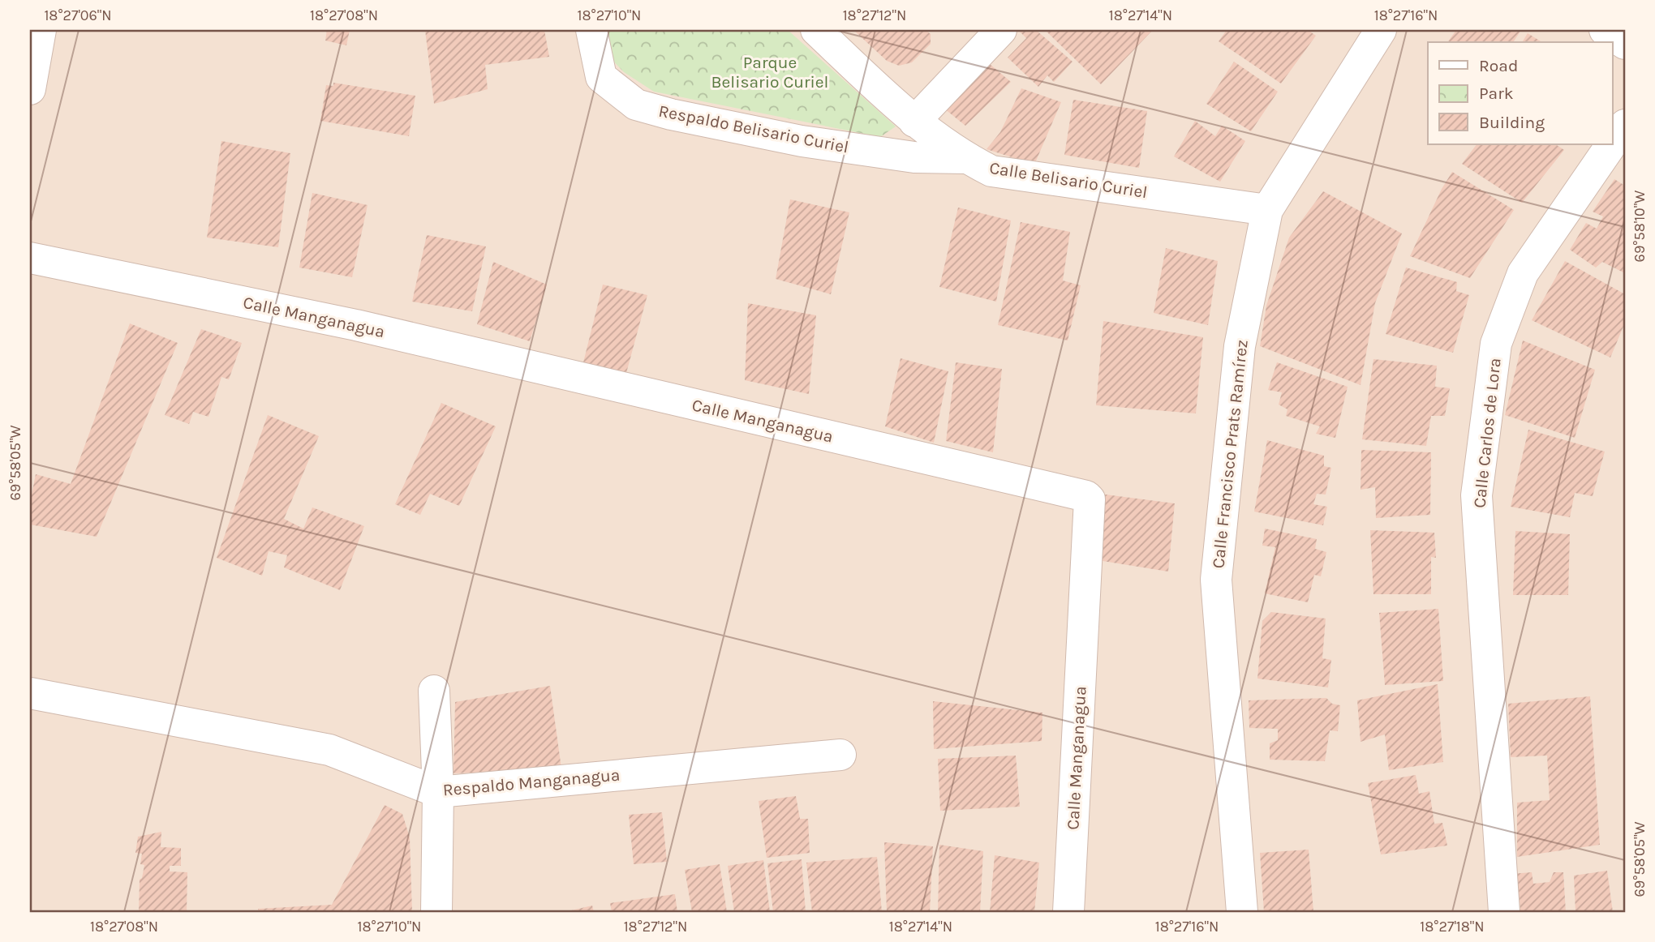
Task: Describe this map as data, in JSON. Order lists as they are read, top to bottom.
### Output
{
  "streets": {
    "street": [
      "Respaldo Belisario Curiel",
      "Calle Belisario Curiel",
      "Calle Manganagua",
      "Calle Carlos de Lora",
      "Calle Francisco Prats Ramírez",
      "Respaldo Manganagua"
    ]
  },
  "crossings": [
    ["Respaldo Belisario Curiel", "Calle Belisario Curiel"],
    ["Calle Belisario Curiel", "Calle Francisco Prats Ramírez"]
  ],
  "parks": ["Parque Belisario Curiel"],
  "legend": ["Road", "Park", "Building"],
  "coordinates": [
    "18°27'06\"N",
    "18°27'08\"N",
    "18°27'10\"N",
    "18°27'12\"N",
    "18°27'14\"N",
    "18°27'16\"N",
    "69°58'10\"W",
    "69°58'05\"W",
    "18°27'18\"N"
  ]
}
